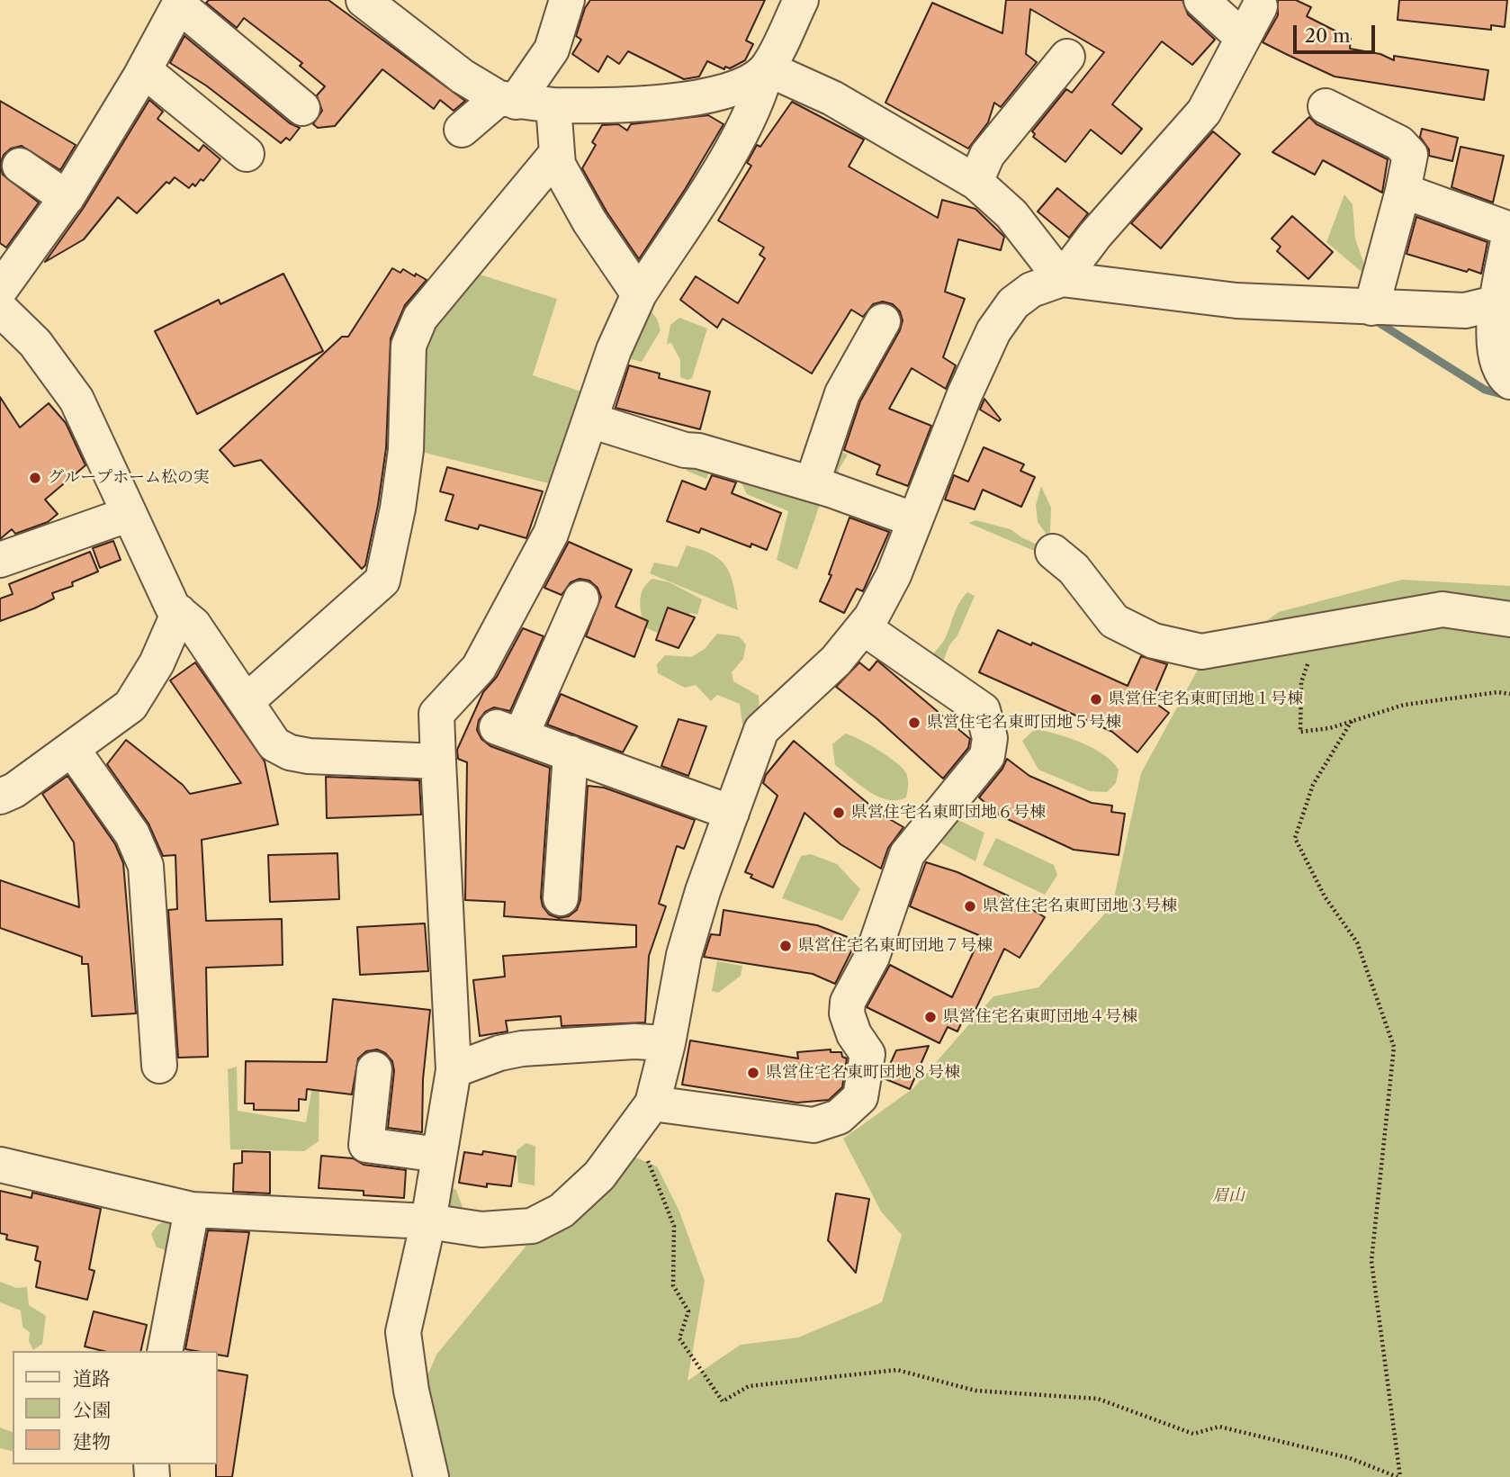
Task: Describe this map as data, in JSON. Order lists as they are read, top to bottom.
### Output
{
  "parks": ["眉山"],
  "places": [
    "グループホーム松の実",
    "県営住宅名東町団地１号棟",
    "県営住宅名東町団地５号棟",
    "県営住宅名東町団地６号棟",
    "県営住宅名東町団地３号棟",
    "県営住宅名東町団地７号棟",
    "県営住宅名東町団地４号棟",
    "県営住宅名東町団地８号棟"
  ],
  "legend": ["道路", "公園", "建物"],
  "scale_bar": "20 m"
}
